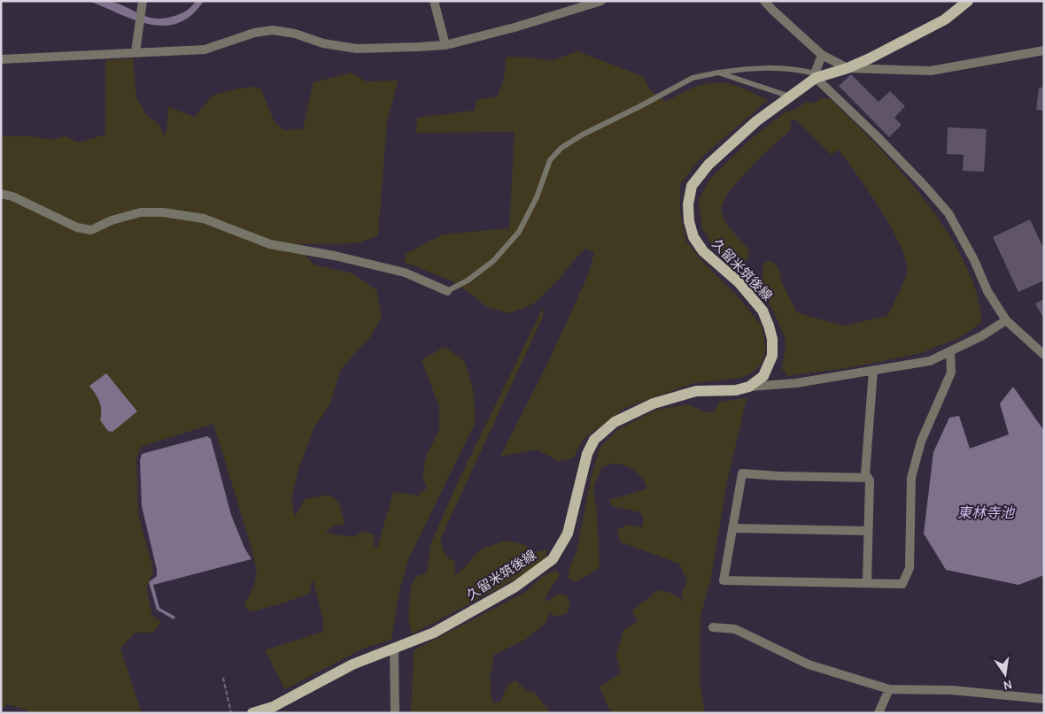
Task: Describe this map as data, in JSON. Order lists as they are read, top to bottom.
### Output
{
  "streets": {
    "main road": ["久留米筑後線"]
  },
  "water": ["東林寺池"],
  "north": "bottom"
}
